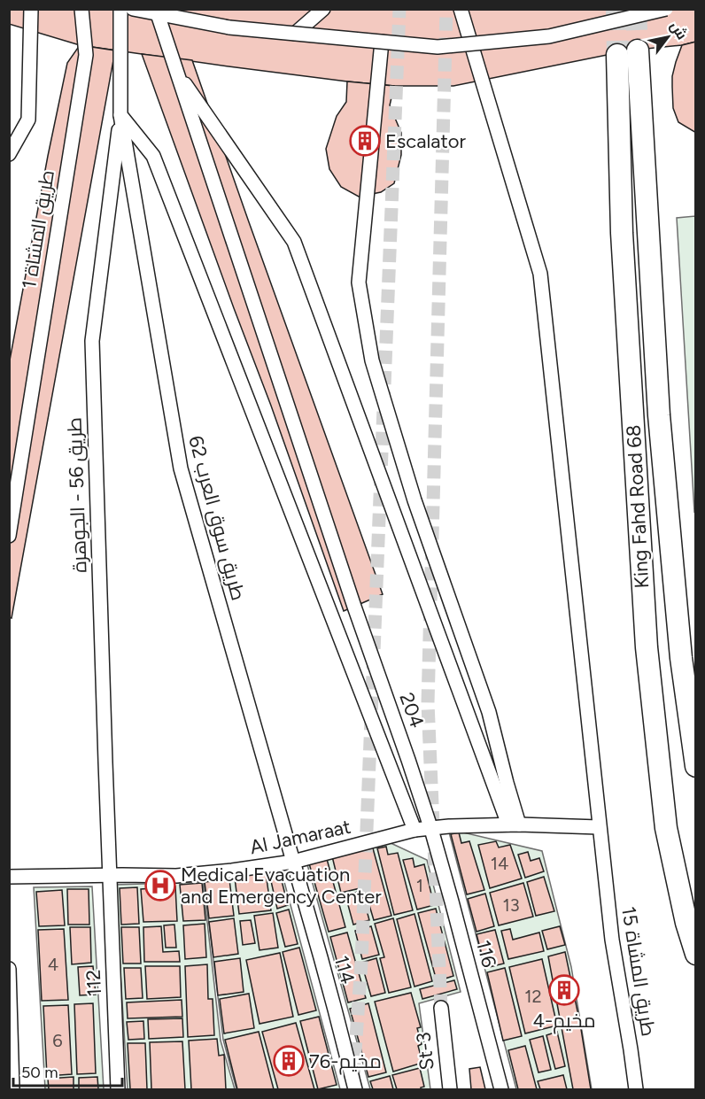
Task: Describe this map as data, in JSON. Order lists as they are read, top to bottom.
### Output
{
  "streets": {
    "main road": ["King Fahd Road 68"],
    "street": [
      "طريق المشاة 1",
      "طريق 56 - الجوهرة",
      "طريق سوق العرب 62",
      "204",
      "Al Jamaraat",
      "116",
      "114",
      "طريق المشاة 15",
      "112",
      "St-3"
    ]
  },
  "crossings": [
    ["طريق 56 - الجوهرة", "طريق سوق العرب 62"],
    ["طريق 56 - الجوهرة", "Al Jamaraat"],
    ["طريق 56 - الجوهرة", "112"],
    ["طريق سوق العرب 62", "Al Jamaraat"],
    ["طريق سوق العرب 62", "114"],
    ["204", "Al Jamaraat"],
    ["204", "116"],
    ["Al Jamaraat", "116"],
    ["Al Jamaraat", "114"],
    ["Al Jamaraat", "طريق المشاة 15"],
    ["Al Jamaraat", "112"]
  ],
  "places": {
    "building": ["Escalator", "مخيم-4", "مخيم-76"],
    "hospital": ["Medical Evacuation and Emergency Center"]
  },
  "house_numbers": [
    "14",
    "1",
    "13",
    "4",
    "12",
    "6"
  ],
  "scale_bar": "50 m",
  "north": "top right"
}
